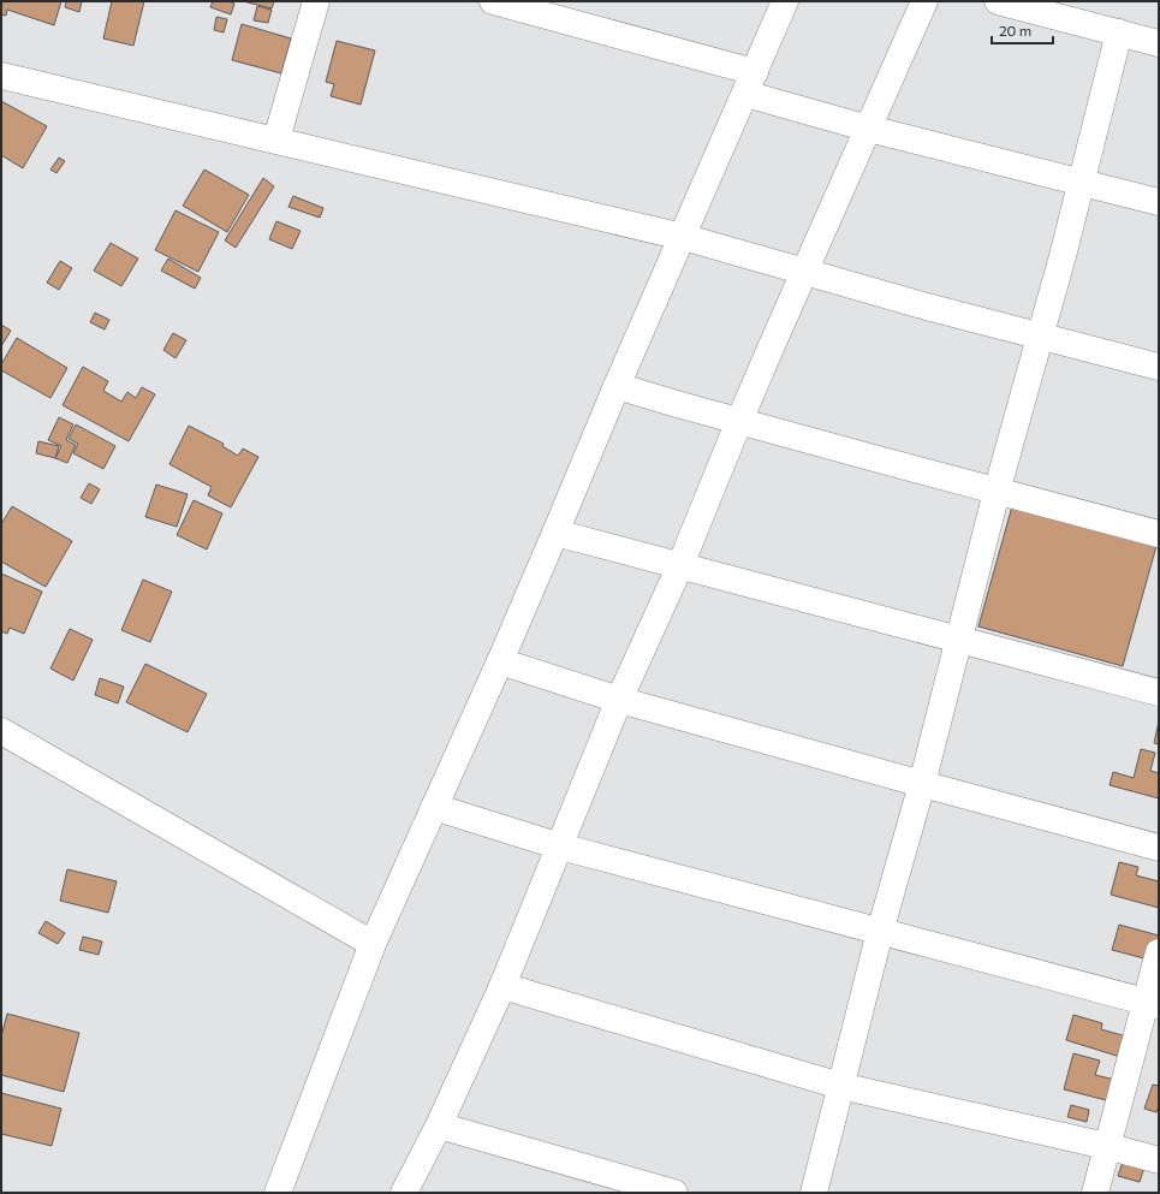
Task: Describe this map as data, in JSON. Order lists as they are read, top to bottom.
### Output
{
  "scale_bar": "20 m"
}
